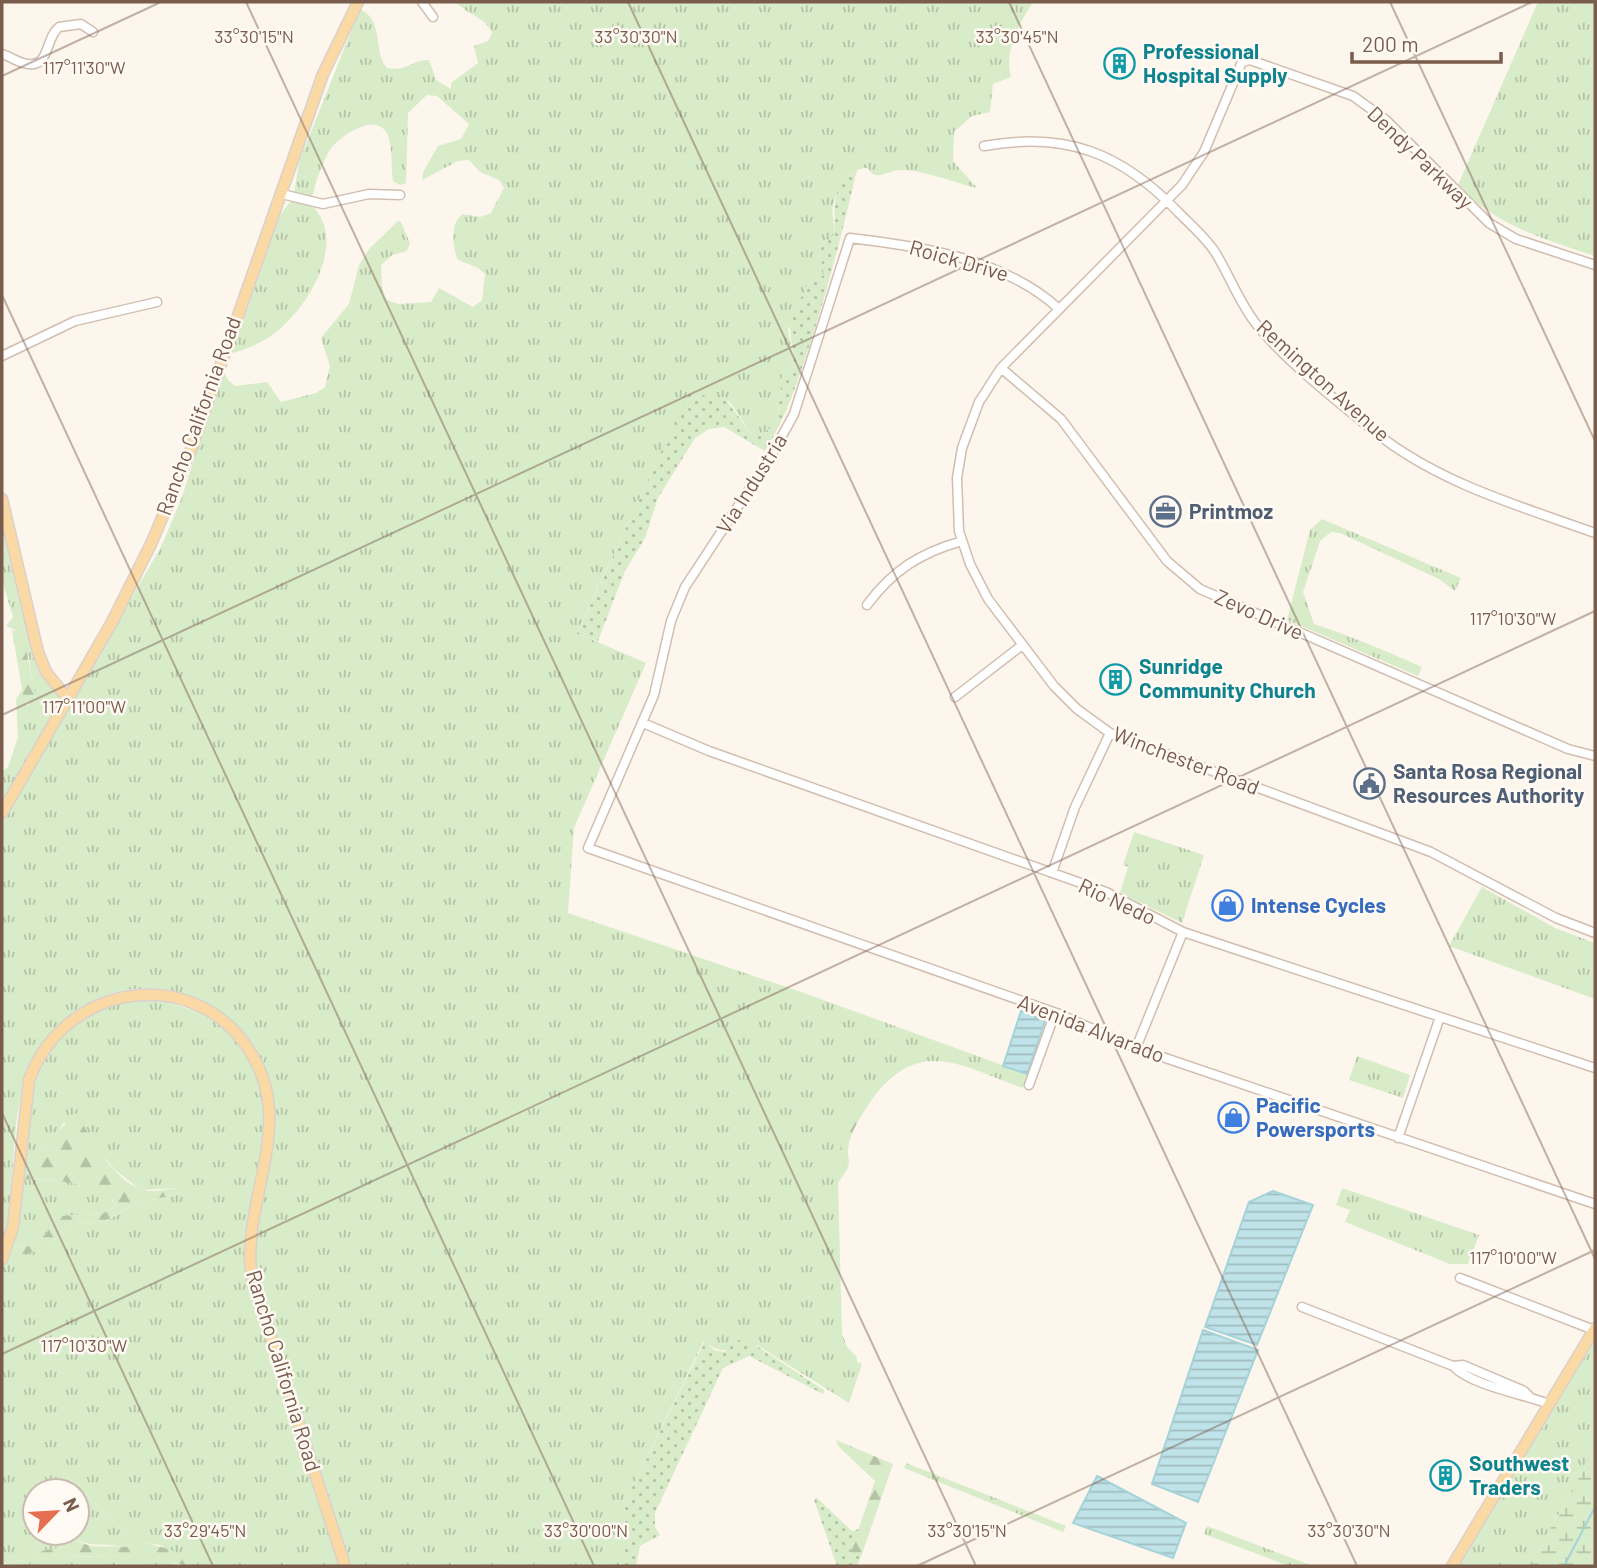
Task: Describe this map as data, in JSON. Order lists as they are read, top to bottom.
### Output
{
  "streets": {
    "main road": ["Rancho California Road"],
    "street": [
      "Dendy Parkway",
      "Roick Drive",
      "Remington Avenue",
      "Via Industria",
      "Zevo Drive",
      "Winchester Road",
      "Rio Nedo",
      "Avenida Alvarado"
    ]
  },
  "crossings": [
    ["Dendy Parkway", "Winchester Road"],
    ["Roick Drive", "Via Industria"],
    ["Roick Drive", "Winchester Road"],
    ["Remington Avenue", "Winchester Road"],
    ["Via Industria", "Rio Nedo"],
    ["Via Industria", "Avenida Alvarado"],
    ["Zevo Drive", "Winchester Road"]
  ],
  "places": {
    "building": ["Professional Hospital Supply", "Sunridge Community Church", "Southwest Traders"],
    "office": ["Printmoz"],
    "public building": ["Santa Rosa Regional Resources Authority"],
    "shop": ["Intense Cycles", "Pacific Powersports"]
  },
  "scale_bar": "200 m",
  "north": "top right",
  "coordinates": [
    "33°30'15\"N",
    "33°30'30\"N",
    "33°30'45\"N",
    "117°11'30\"W",
    "117°10'30\"W",
    "117°11'00\"W",
    "117°10'00\"W",
    "33°30'00\"N",
    "33°29'45\"N"
  ]
}
